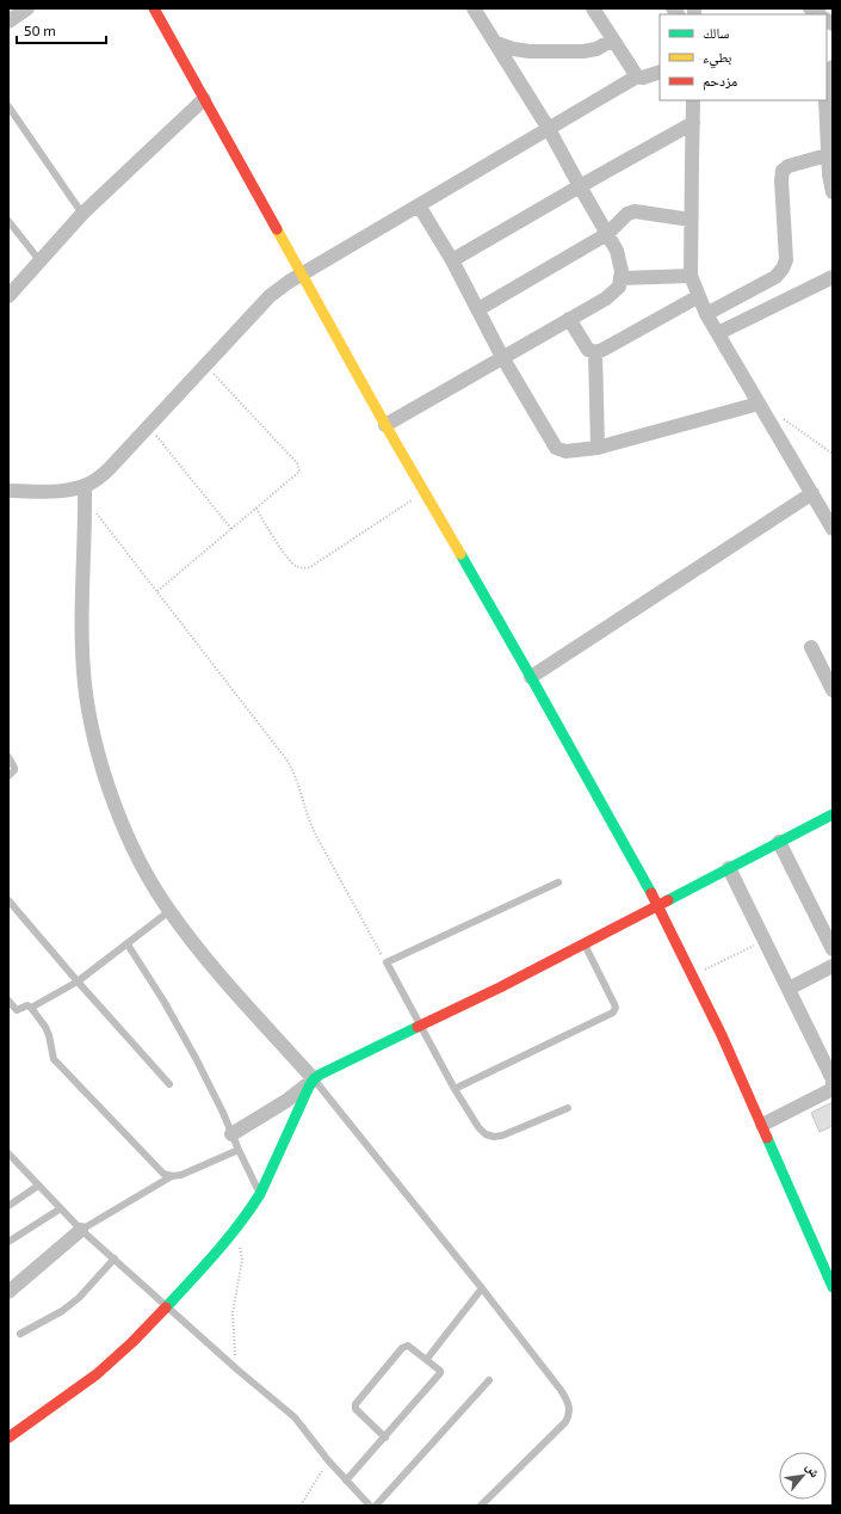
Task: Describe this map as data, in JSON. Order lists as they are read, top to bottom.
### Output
{
  "legend": ["سالك", "بطيء", "مزدحم"],
  "scale_bar": "50 m",
  "north": "top right"
}
